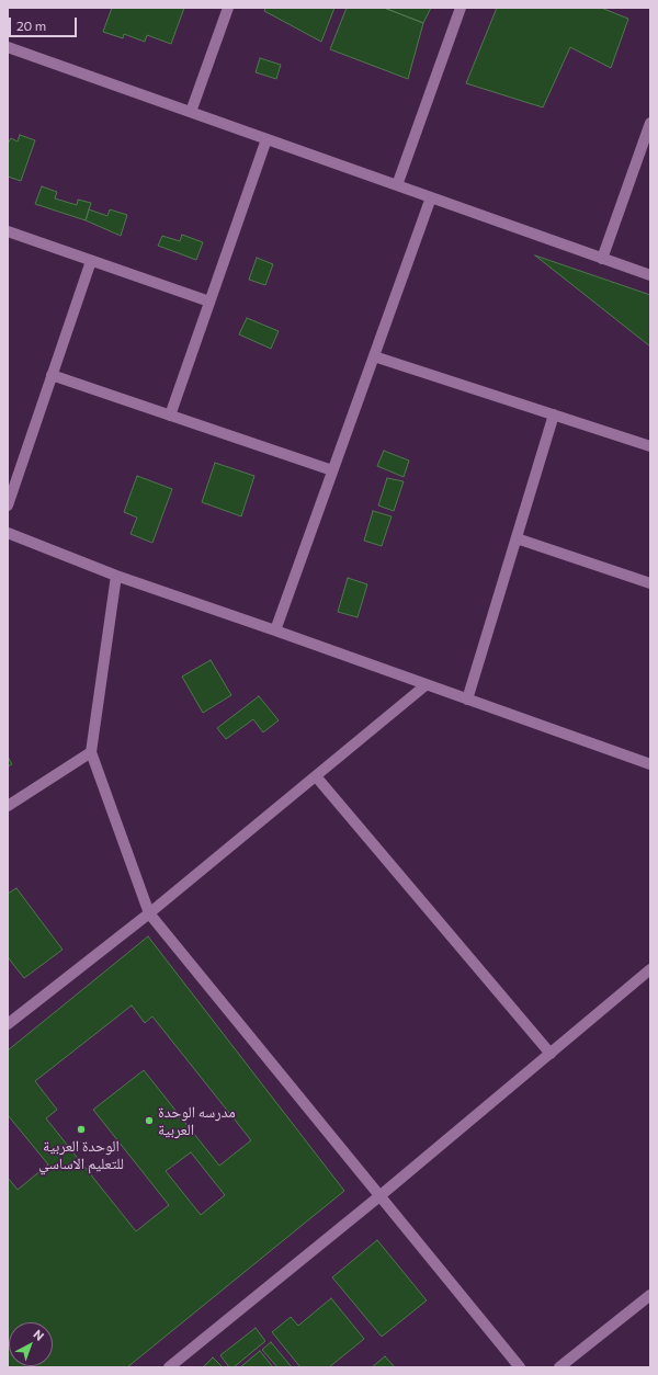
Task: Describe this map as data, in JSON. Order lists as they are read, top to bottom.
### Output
{
  "places": ["مدرسه الوحدة العربية", "الوحدة العربية للتعليم الاساسي"],
  "scale_bar": "20 m",
  "north": "top right"
}
